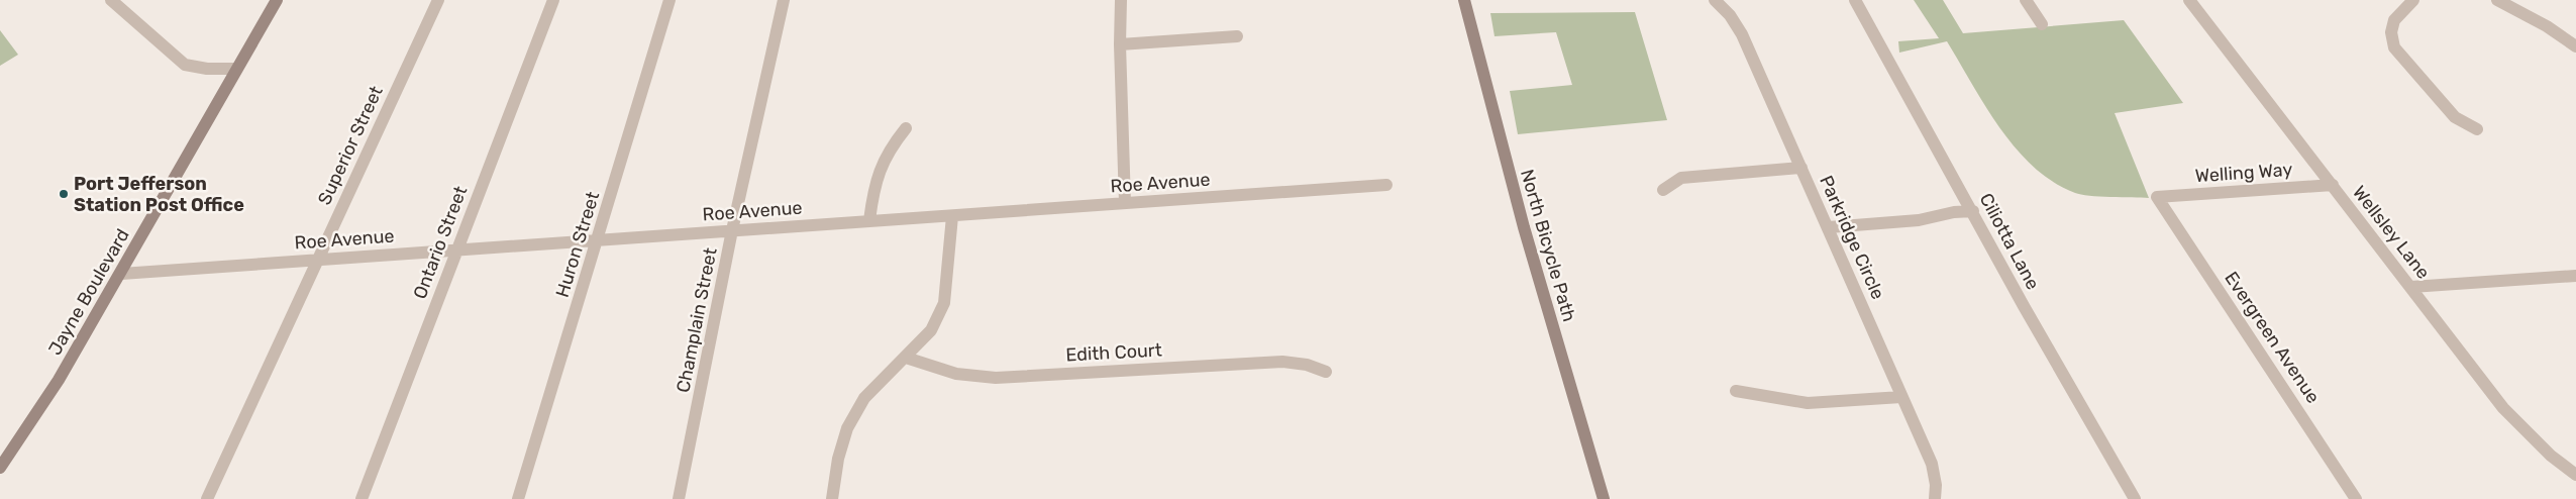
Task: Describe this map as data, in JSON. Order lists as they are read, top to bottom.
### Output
{
  "streets": {
    "street": [
      "Superior Street",
      "Welling Way",
      "Roe Avenue",
      "Wellsley Lane",
      "Parkridge Circle",
      "Ciliotta Lane",
      "Ontario Street",
      "Huron Street",
      "North Bicycle Path",
      "Jayne Boulevard",
      "Champlain Street",
      "Evergreen Avenue",
      "Edith Court"
    ]
  },
  "crossings": [
    ["Superior Street", "Roe Avenue"],
    ["Welling Way", "Wellsley Lane"],
    ["Welling Way", "Evergreen Avenue"],
    ["Roe Avenue", "Ontario Street"],
    ["Roe Avenue", "Huron Street"],
    ["Roe Avenue", "Jayne Boulevard"],
    ["Roe Avenue", "Champlain Street"]
  ],
  "places": ["Port Jefferson Station Post Office"]
}
